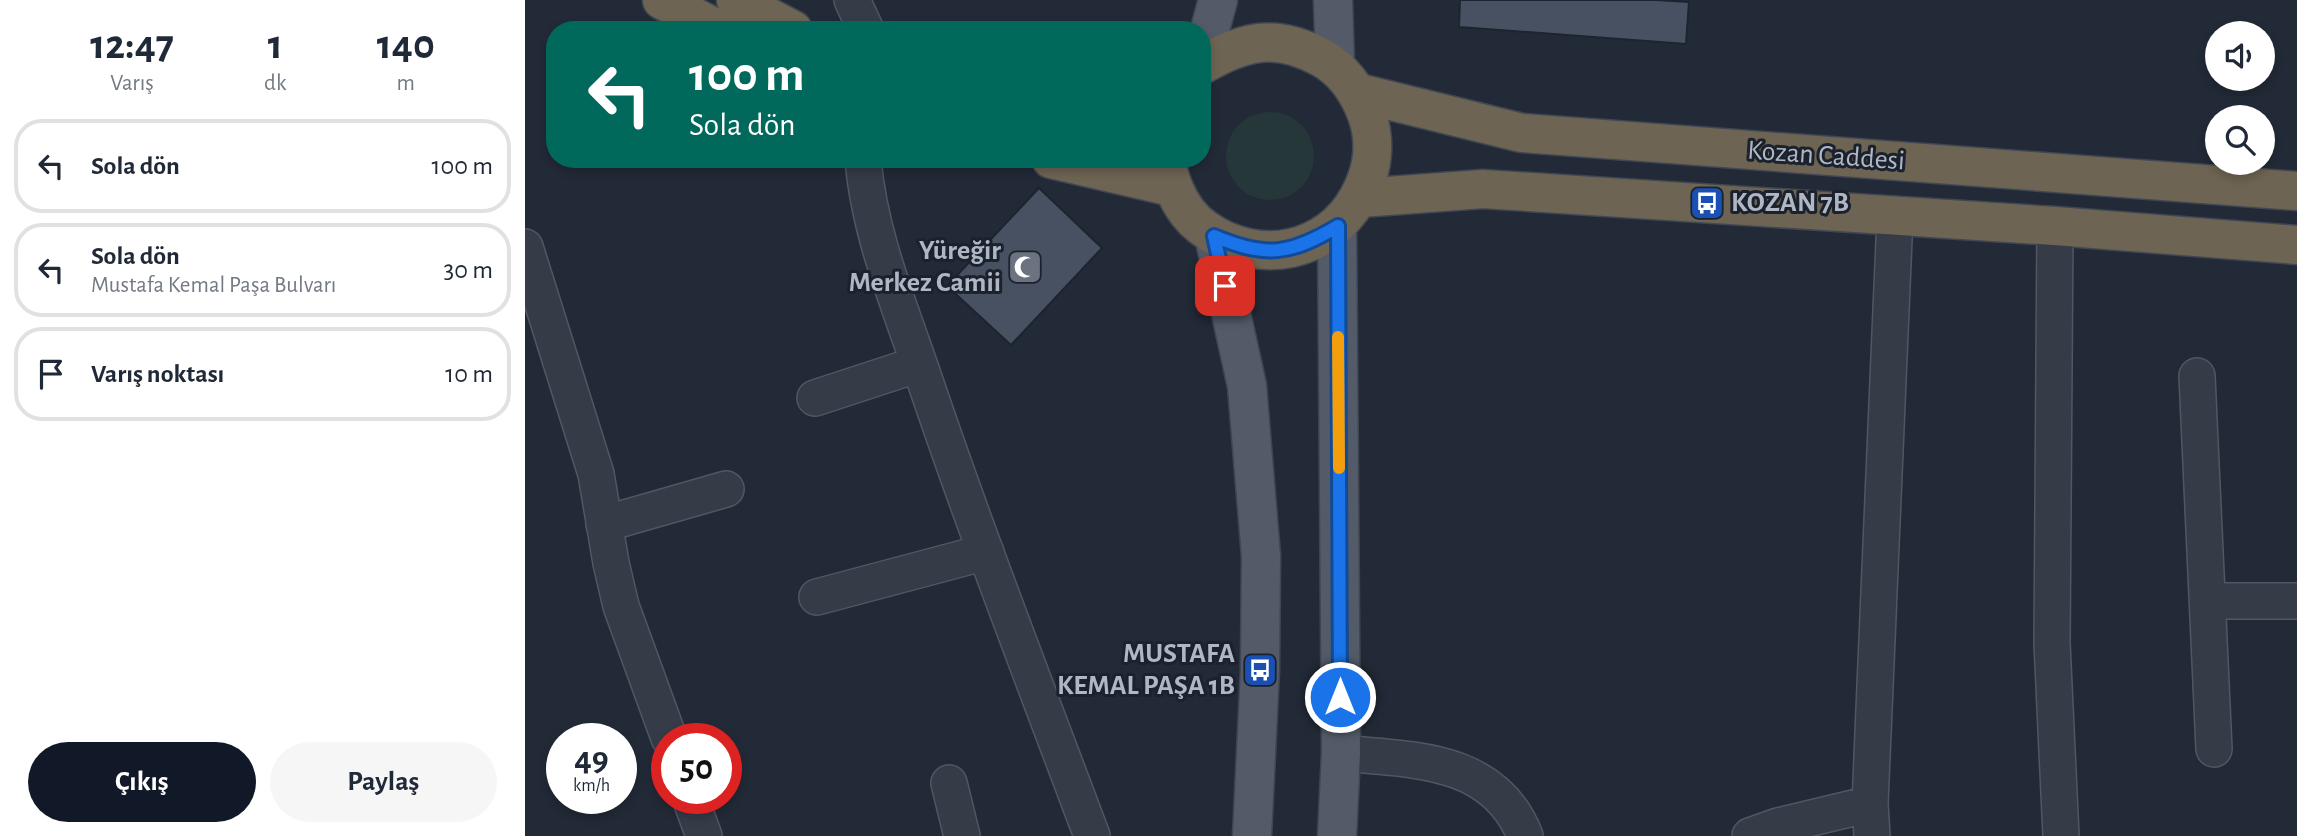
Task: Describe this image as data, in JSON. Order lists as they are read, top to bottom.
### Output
{
  "streets": {
    "highway": ["Kozan Caddesi"]
  },
  "places": {
    "bus stop": ["KOZAN 7B", "MUSTAFA KEMAL PAŞA 1B"],
    "mosque": ["Yüreğir Merkez Camii"]
  },
  "page": {
    "eta": [
      "12:47",
      "Varış",
      "1",
      "dk",
      "140",
      "m"
    ],
    "turn": ["100 m", "Sola dön"],
    "list": [
      {
        "name": "Sola dön",
        "value": "100 m"
      },
      {
        "name": "Sola dön",
        "note": "Mustafa Kemal Paşa Bulvarı",
        "value": "30 m"
      },
      {
        "name": "Varış noktası",
        "value": "10 m"
      }
    ],
    "speed": "49 km/h",
    "limit": "50",
    "buttons": ["Çıkış", "Paylaş"]
  }
}
